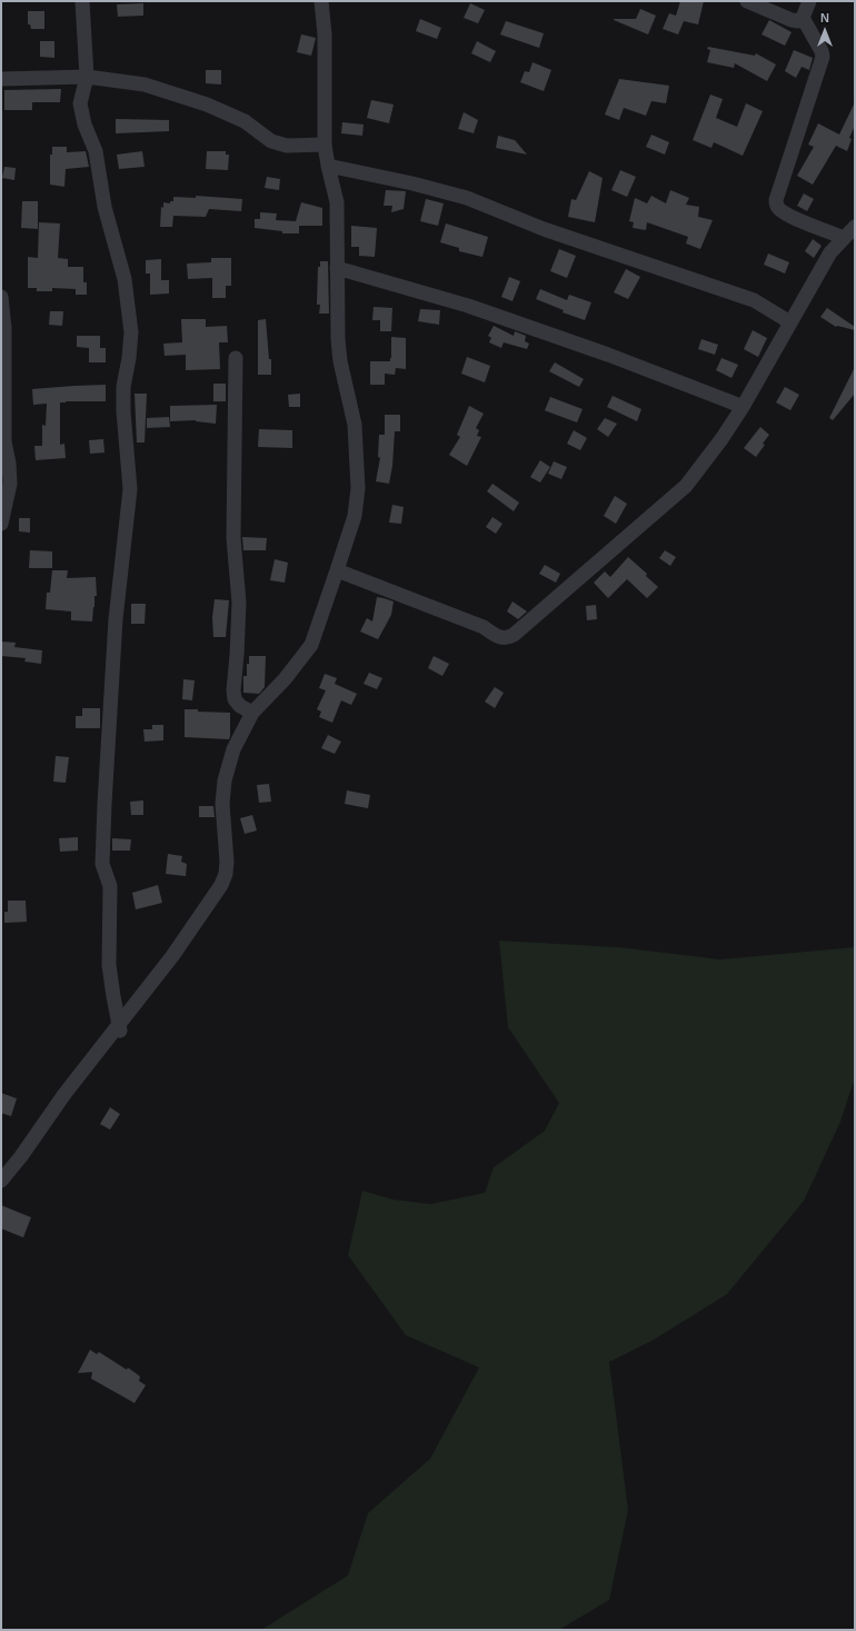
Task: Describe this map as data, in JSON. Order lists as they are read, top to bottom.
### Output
{
  "north": "top"
}
